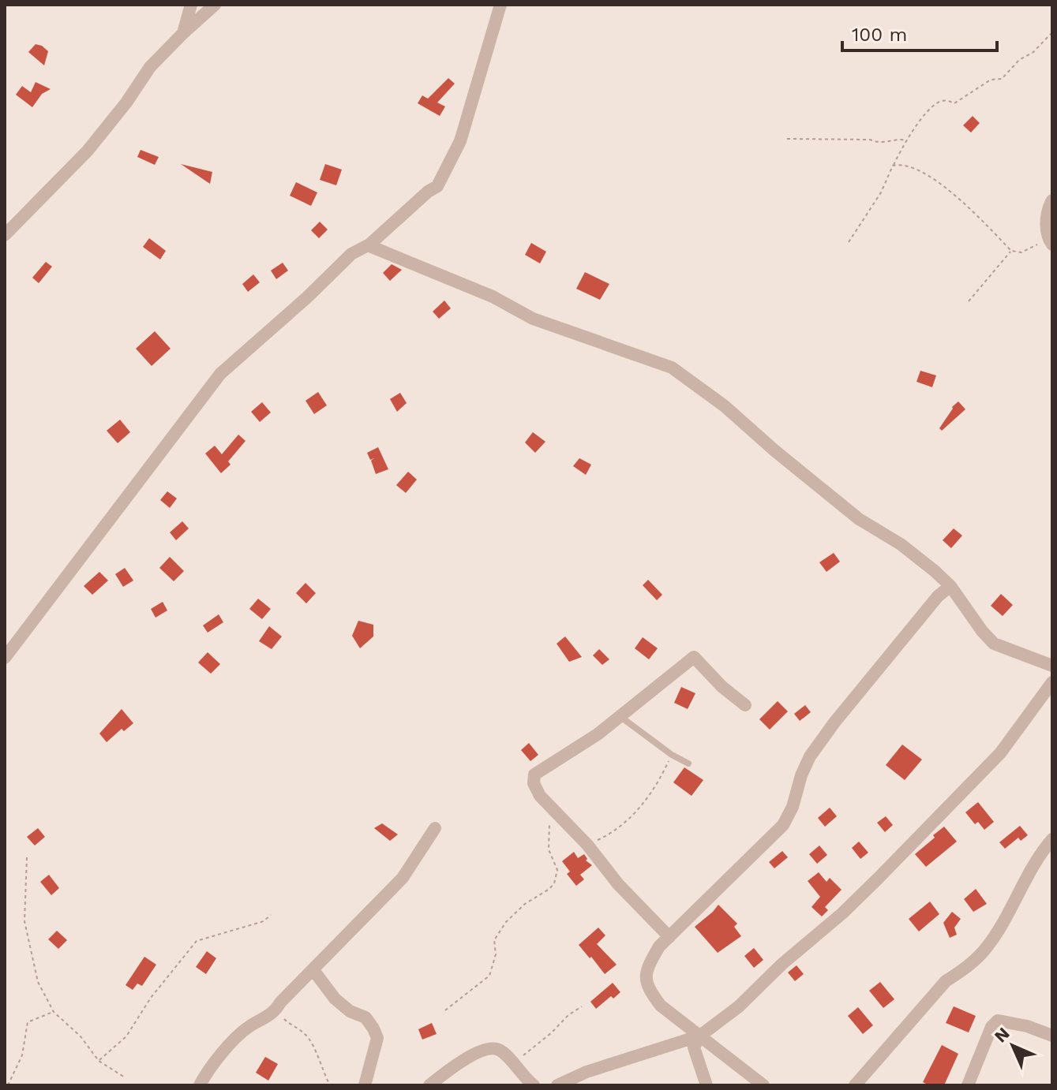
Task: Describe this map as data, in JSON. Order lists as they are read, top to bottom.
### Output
{
  "scale_bar": "100 m",
  "north": "top left"
}
